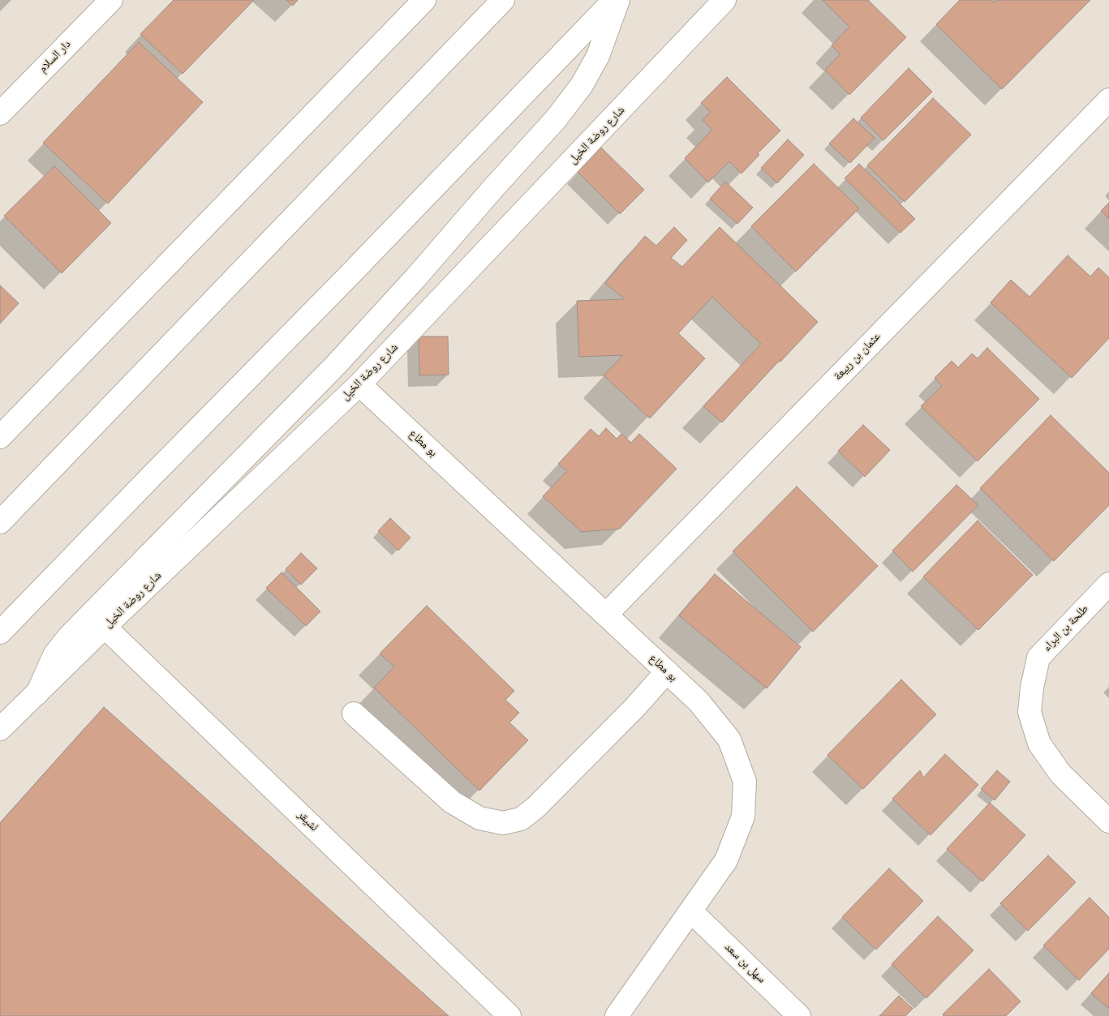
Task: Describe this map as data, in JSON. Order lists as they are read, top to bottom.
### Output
{
  "streets": {
    "street": [
      "دار السلام",
      "شارع روضة الخيل",
      "عثمان بن ربيعة",
      "بو مطاع",
      "طلحة بن البراء",
      "لشيقر",
      "سهل بن سعد"
    ]
  },
  "crossings": [
    ["شارع روضة الخيل", "بو مطاع"],
    ["شارع روضة الخيل", "لشيقر"],
    ["عثمان بن ربيعة", "بو مطاع"],
    ["بو مطاع", "سهل بن سعد"]
  ]
}
